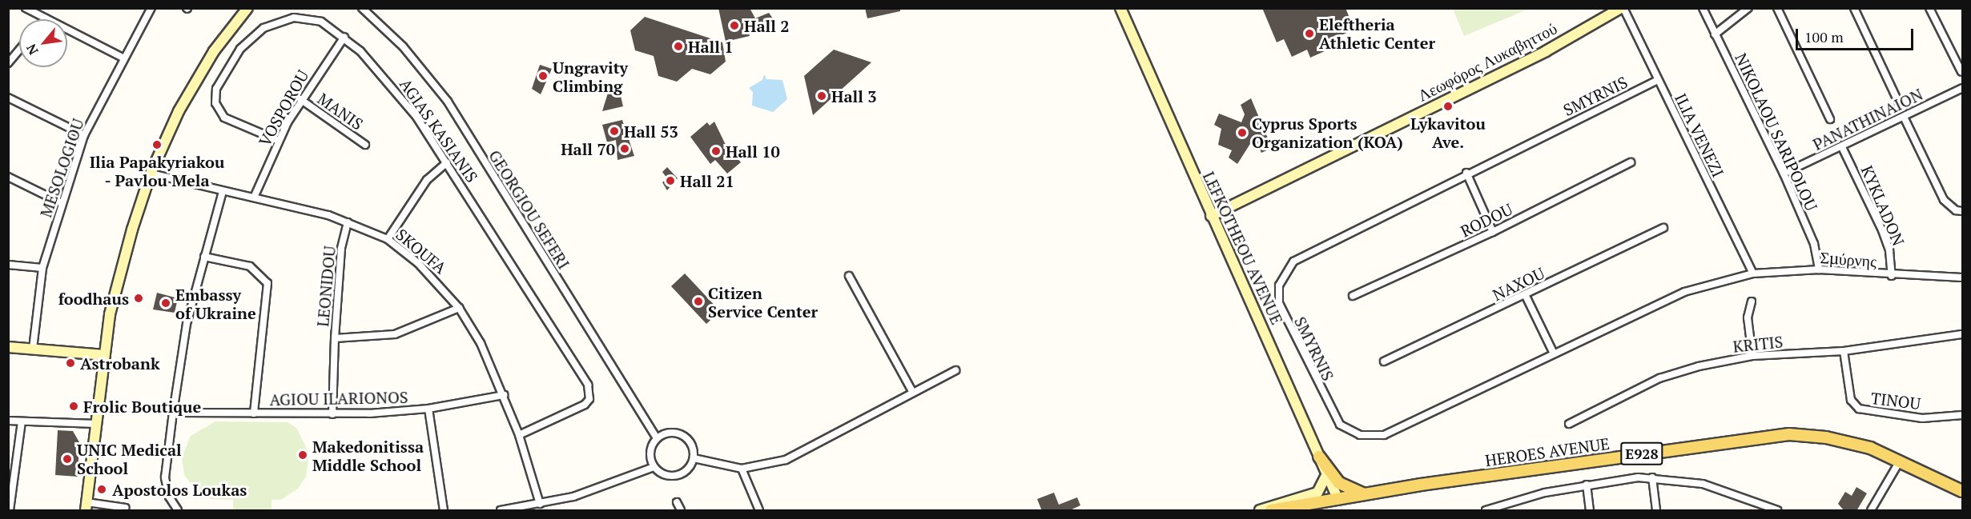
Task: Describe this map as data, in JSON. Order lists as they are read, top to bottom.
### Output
{
  "streets": {
    "main road": [
      "Λεωφόρος Λυκαβηττού",
      "LEFKOTHEOU AVENUE",
      "HEROES AVENUE",
      "E928"
    ],
    "street": [
      "SMYRNIS",
      "VOSPOROU",
      "MANIS",
      "PANATHINAION",
      "AGIAS KASIANIS",
      "NIKOLAOU SARIPOLOU",
      "ILIA VENEZI",
      "MESOLOGIOU",
      "KYKLADON",
      "GEORGIOU SEFERI",
      "RODOU",
      "SKOUFA",
      "Σμύρνης",
      "NAXOU",
      "LEONIDOU",
      "KRITIS",
      "AGIOU ILARIONOS",
      "TINOU"
    ]
  },
  "crossings": [
    ["Λεωφόρος Λυκαβηττού", "ILIA VENEZI"],
    ["Λεωφόρος Λυκαβηττού", "LEFKOTHEOU AVENUE"],
    ["SMYRNIS", "ILIA VENEZI"],
    ["SMYRNIS", "Σμύρνης"],
    ["VOSPOROU", "MANIS"],
    ["VOSPOROU", "AGIAS KASIANIS"],
    ["VOSPOROU", "SKOUFA"],
    ["PANATHINAION", "NIKOLAOU SARIPOLOU"],
    ["PANATHINAION", "KYKLADON"],
    ["AGIAS KASIANIS", "SKOUFA"],
    ["NIKOLAOU SARIPOLOU", "Σμύρνης"],
    ["ILIA VENEZI", "Σμύρνης"],
    ["KYKLADON", "Σμύρνης"],
    ["LEFKOTHEOU AVENUE", "HEROES AVENUE"],
    ["SKOUFA", "LEONIDOU"],
    ["SKOUFA", "AGIOU ILARIONOS"],
    ["KRITIS", "TINOU"]
  ],
  "places": [
    "Hall 2",
    "Eleftheria Athletic Center",
    "Hall 1",
    "Ungravity Climbing",
    "Hall 3",
    "Lykavitou Ave.",
    "Hall 53",
    "Cyprus Sports Organization (KOA)",
    "Ilia Papakyriakou - Pavlou Mela",
    "Hall 70",
    "Hall 10",
    "Hall 21",
    "foodhaus",
    "Citizen Service Center",
    "Embassy of Ukraine",
    "Astrobank",
    "Frolic Boutique",
    "Makedonitissa Middle School",
    "UNIC Medical School",
    "Apostolos Loukas"
  ],
  "scale_bar": "100 m",
  "north": "bottom left"
}
